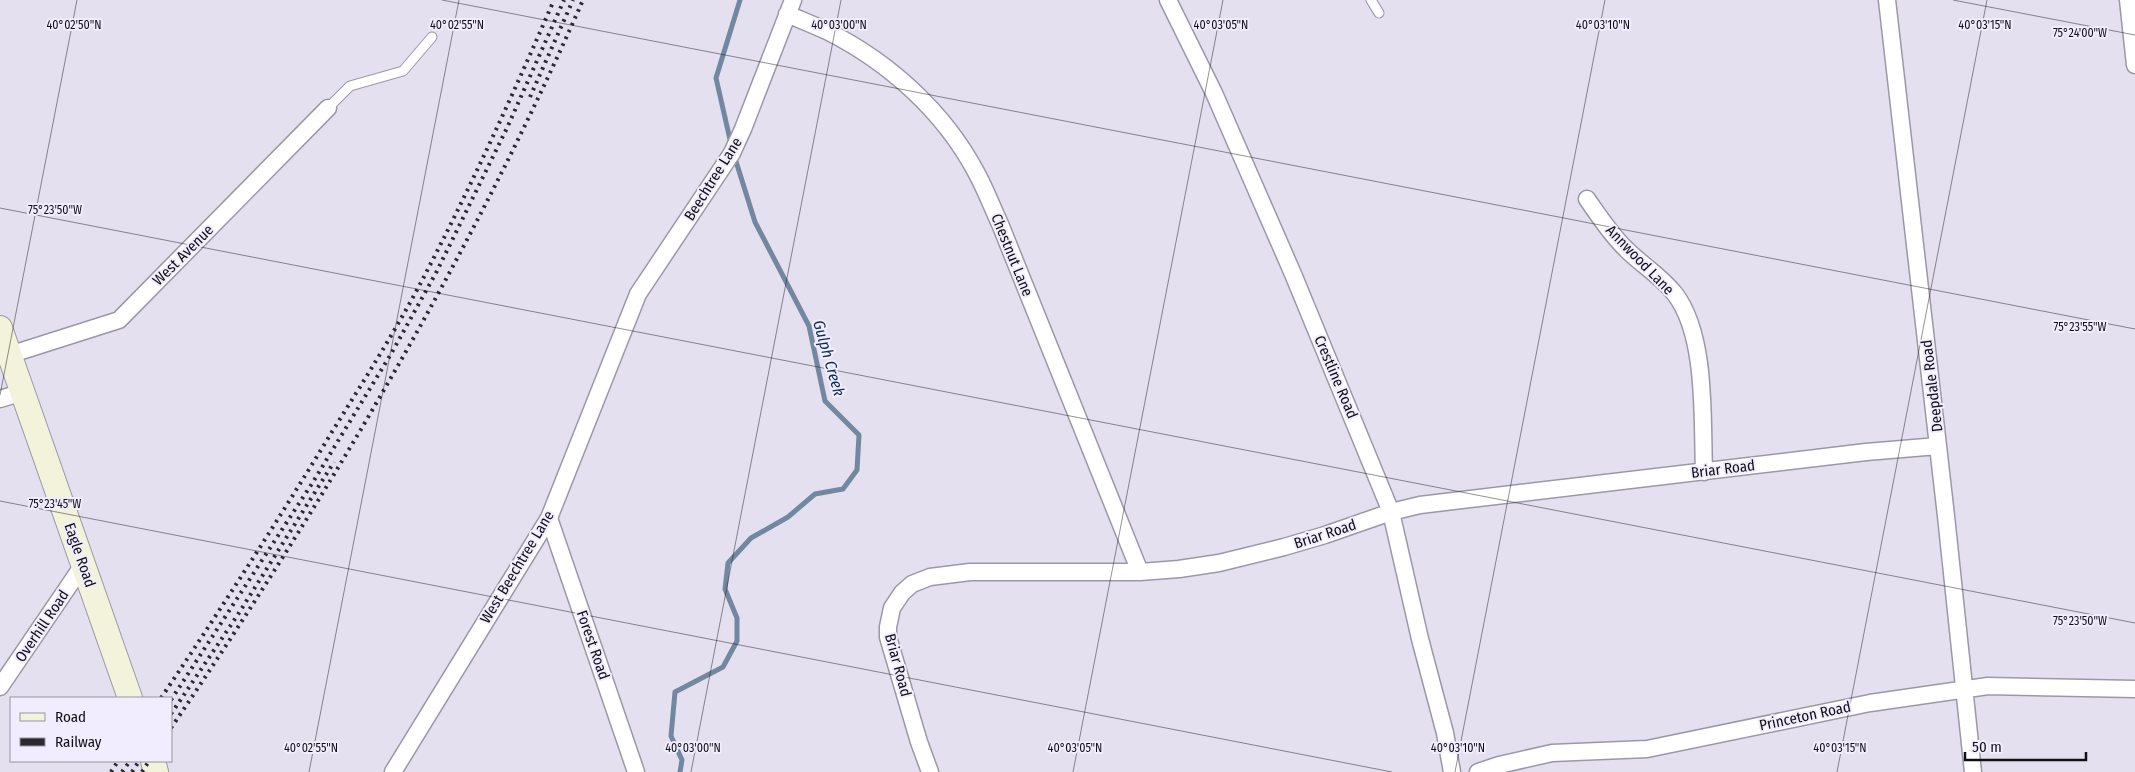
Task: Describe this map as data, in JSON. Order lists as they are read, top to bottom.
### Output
{
  "streets": {
    "street": [
      "Beechtree Lane",
      "West Avenue",
      "Chestnut Lane",
      "Annwood Lane",
      "Crestline Road",
      "Deepdale Road",
      "Briar Road",
      "Eagle Road",
      "West Beechtree Lane",
      "Overhill Road",
      "Forest Road",
      "Princeton Road"
    ]
  },
  "crossings": [
    ["Beechtree Lane", "Chestnut Lane"],
    ["Beechtree Lane", "West Beechtree Lane"],
    ["West Avenue", "Eagle Road"],
    ["Chestnut Lane", "Briar Road"],
    ["Annwood Lane", "Briar Road"],
    ["Crestline Road", "Briar Road"],
    ["Deepdale Road", "Briar Road"],
    ["Deepdale Road", "Princeton Road"],
    ["Eagle Road", "Overhill Road"],
    ["West Beechtree Lane", "Forest Road"]
  ],
  "water": ["Gulph Creek"],
  "legend": ["Road", "Railway"],
  "scale_bar": "50 m",
  "coordinates": [
    "40°02'50\"N",
    "40°02'55\"N",
    "40°03'00\"N",
    "40°03'05\"N",
    "40°03'10\"N",
    "40°03'15\"N",
    "75°24'00\"W",
    "75°23'50\"W",
    "75°23'55\"W",
    "75°23'45\"W"
  ]
}
